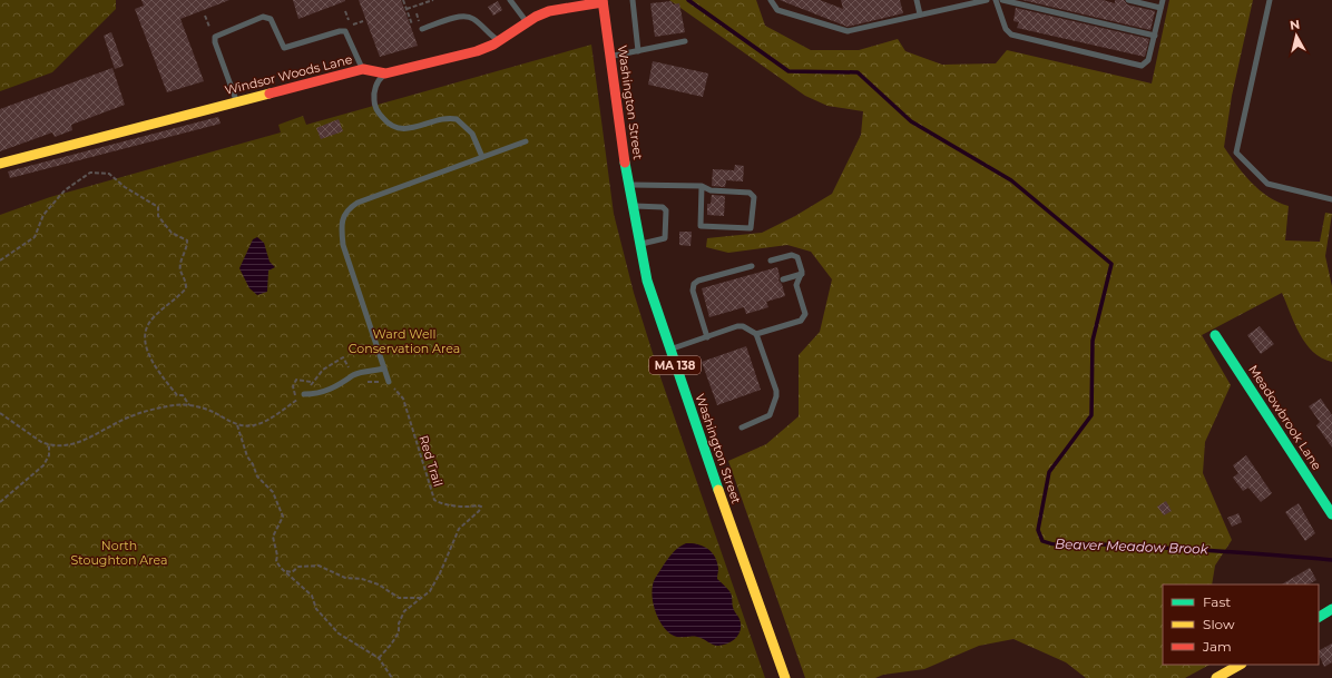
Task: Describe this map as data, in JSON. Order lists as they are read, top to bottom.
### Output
{
  "streets": {
    "street": [
      "Windsor Woods Lane",
      "Washington Street",
      "MA 138",
      "Meadowbrook Lane"
    ],
    "path": ["Red Trail"]
  },
  "crossings": [
    ["Windsor Woods Lane", "Washington Street"]
  ],
  "water": ["Beaver Meadow Brook"],
  "parks": ["Ward Well Conservation Area", "North Stoughton Area"],
  "legend": ["Fast", "Slow", "Jam"],
  "north": "top"
}
